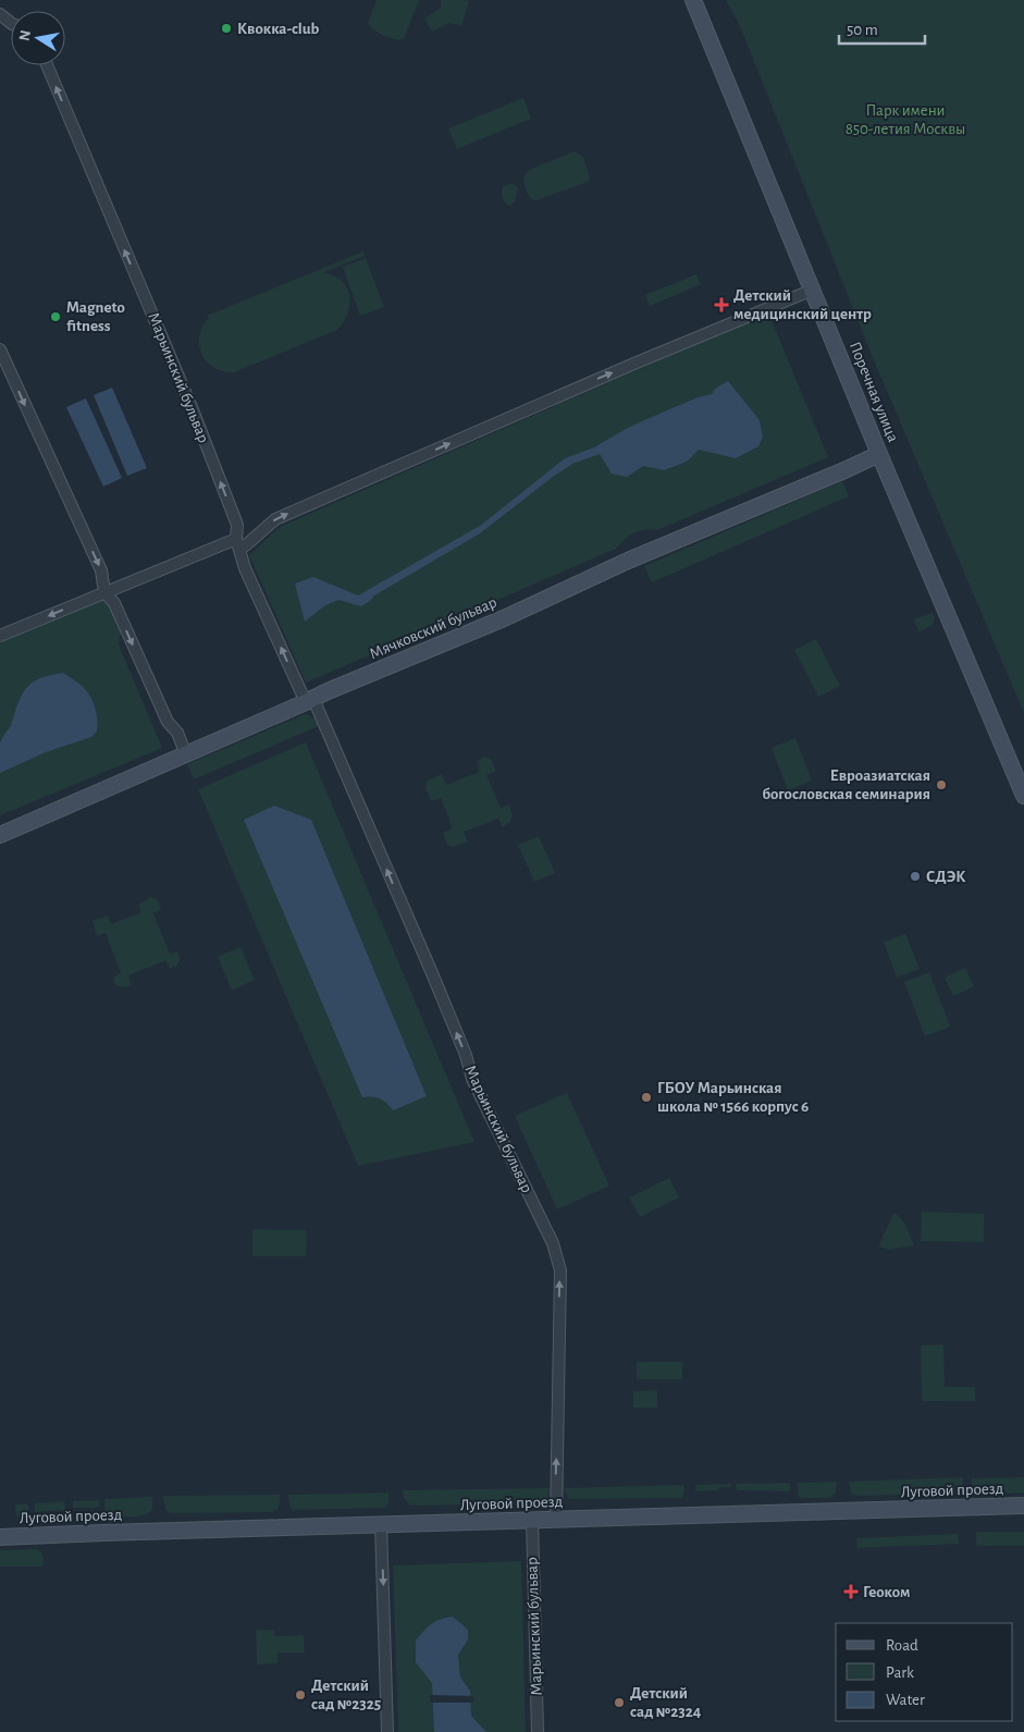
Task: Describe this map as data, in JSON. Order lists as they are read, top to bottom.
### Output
{
  "streets": {
    "street": [
      "Марьинский бульвар",
      "Поречная улица",
      "Мячковский бульвар",
      "Луговой проезд"
    ]
  },
  "crossings": [
    ["Марьинский бульвар", "Мячковский бульвар"],
    ["Марьинский бульвар", "Луговой проезд"],
    ["Поречная улица", "Мячковский бульвар"]
  ],
  "one_way": ["Марьинский бульвар"],
  "parks": ["Парк имени 850-летия Москвы"],
  "places": {
    "other": [
      "Квокка-club",
      "Magneto fitness",
      "Евроазиатская богословская семинария",
      "СДЭК",
      "ГБОУ Марьинская школа № 1566 корпус 6",
      "Детский сад №2325",
      "Детский сад №2324"
    ],
    "health": ["Детский медицинский центр", "Геоком"]
  },
  "legend": ["Road", "Park", "Water"],
  "scale_bar": "50 m",
  "north": "left"
}
